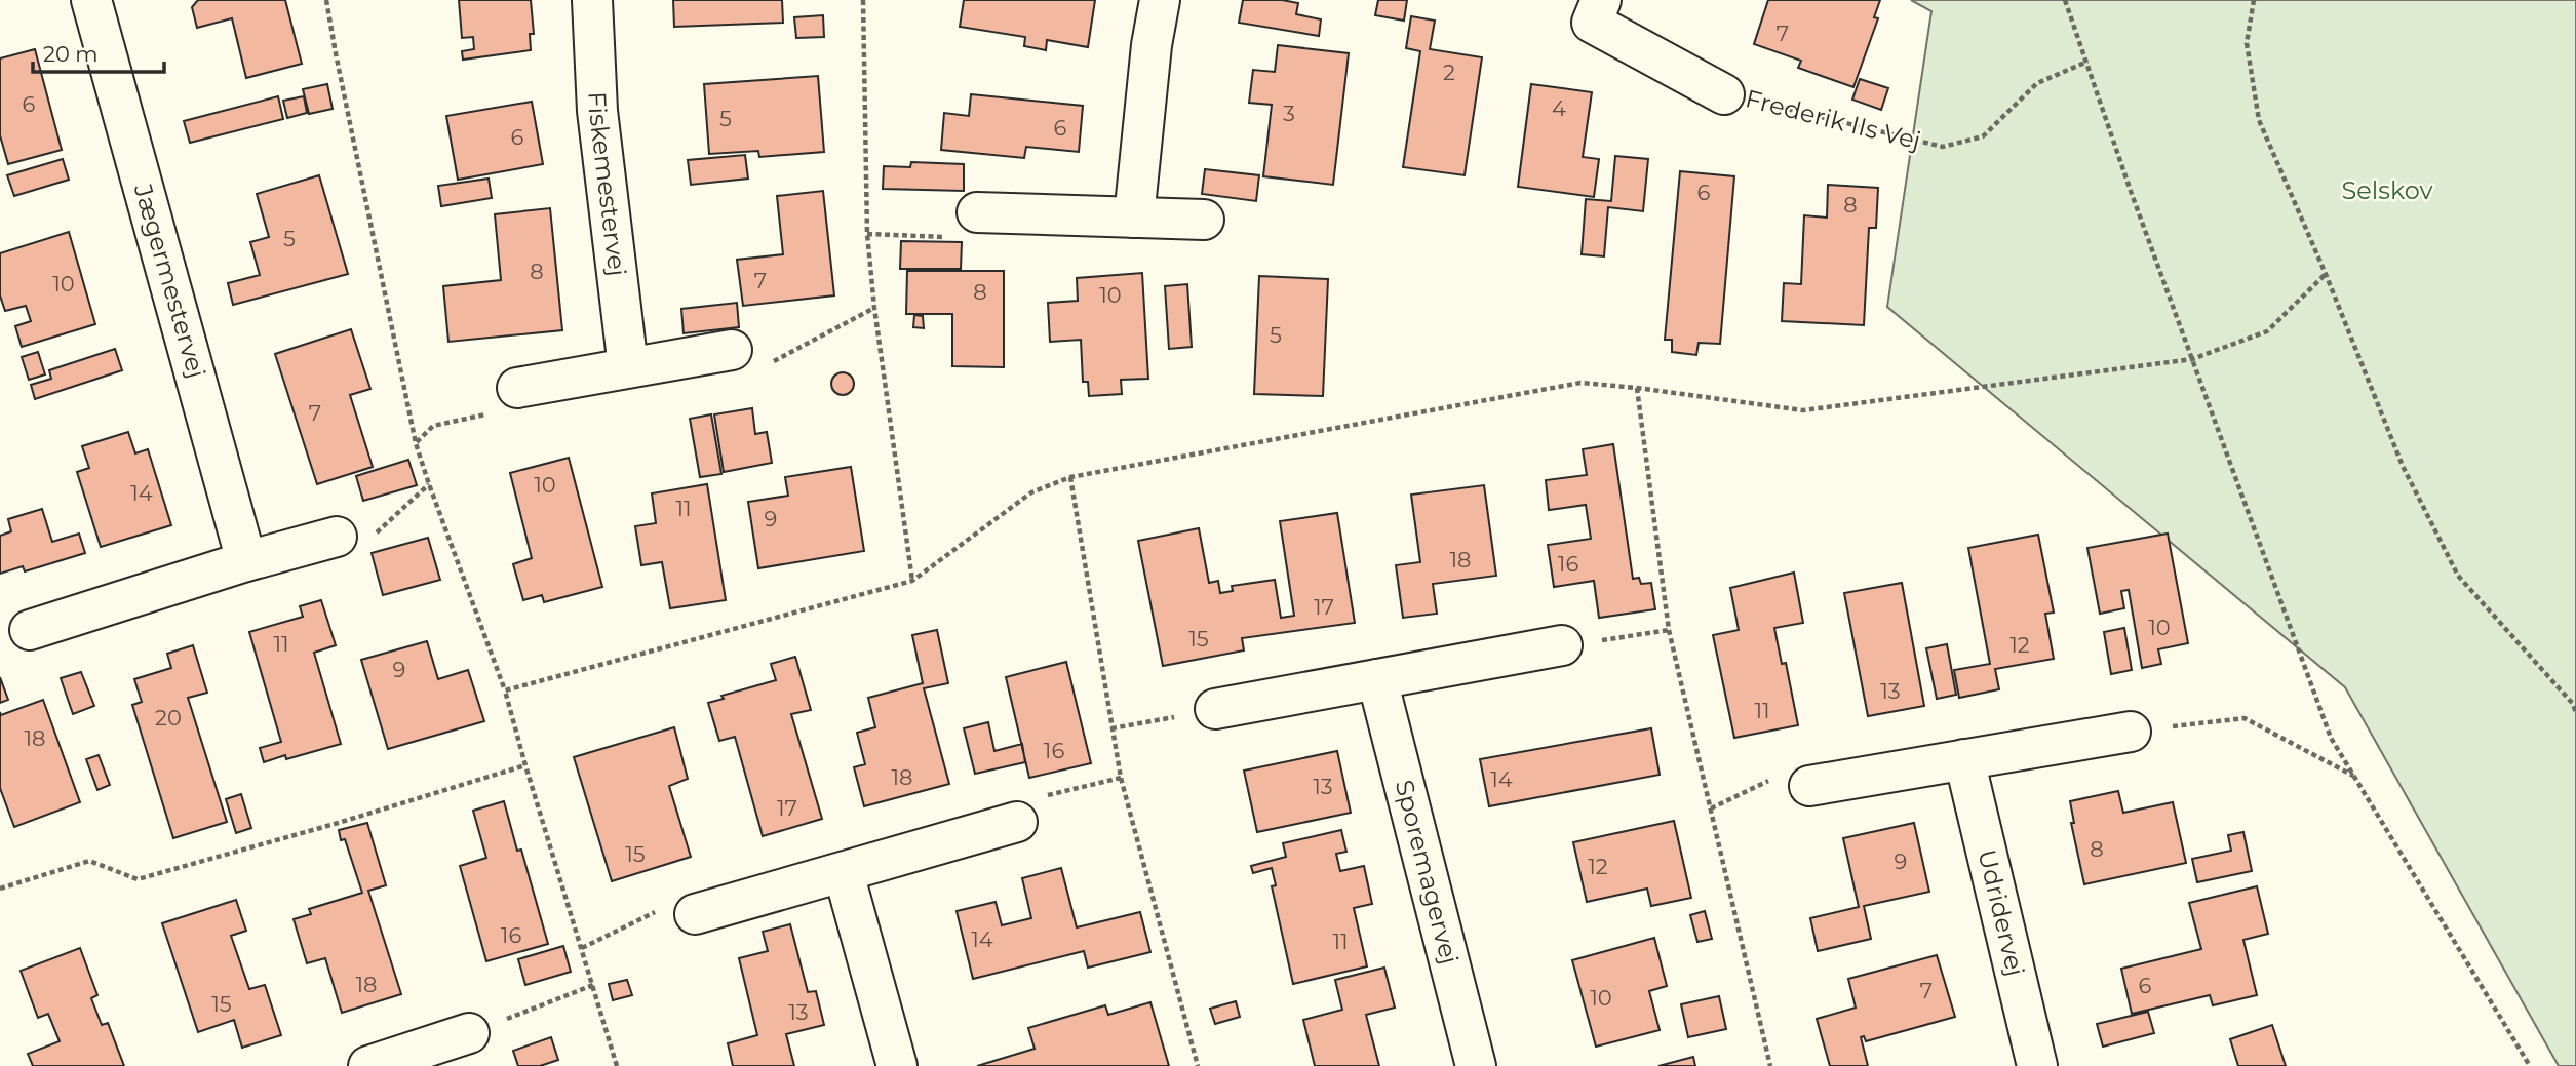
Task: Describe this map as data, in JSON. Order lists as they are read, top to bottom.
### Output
{
  "streets": {
    "street": [
      "Frederik IIs Vej",
      "Fiskemestervej",
      "Jægermestervej",
      "Sporemagervej",
      "Udridervej"
    ]
  },
  "parks": ["Selskov"],
  "house_numbers": [
    "7",
    "2",
    "6",
    "4",
    "3",
    "5",
    "6",
    "6",
    "6",
    "8",
    "5",
    "8",
    "7",
    "10",
    "8",
    "10",
    "5",
    "7",
    "10",
    "14",
    "11",
    "9",
    "18",
    "16",
    "17",
    "10",
    "15",
    "11",
    "12",
    "9",
    "13",
    "11",
    "20",
    "18",
    "16",
    "18",
    "14",
    "13",
    "17",
    "8",
    "15",
    "9",
    "12",
    "16",
    "14",
    "11",
    "18",
    "6",
    "7",
    "10",
    "15",
    "13"
  ],
  "scale_bar": "20 m"
}
